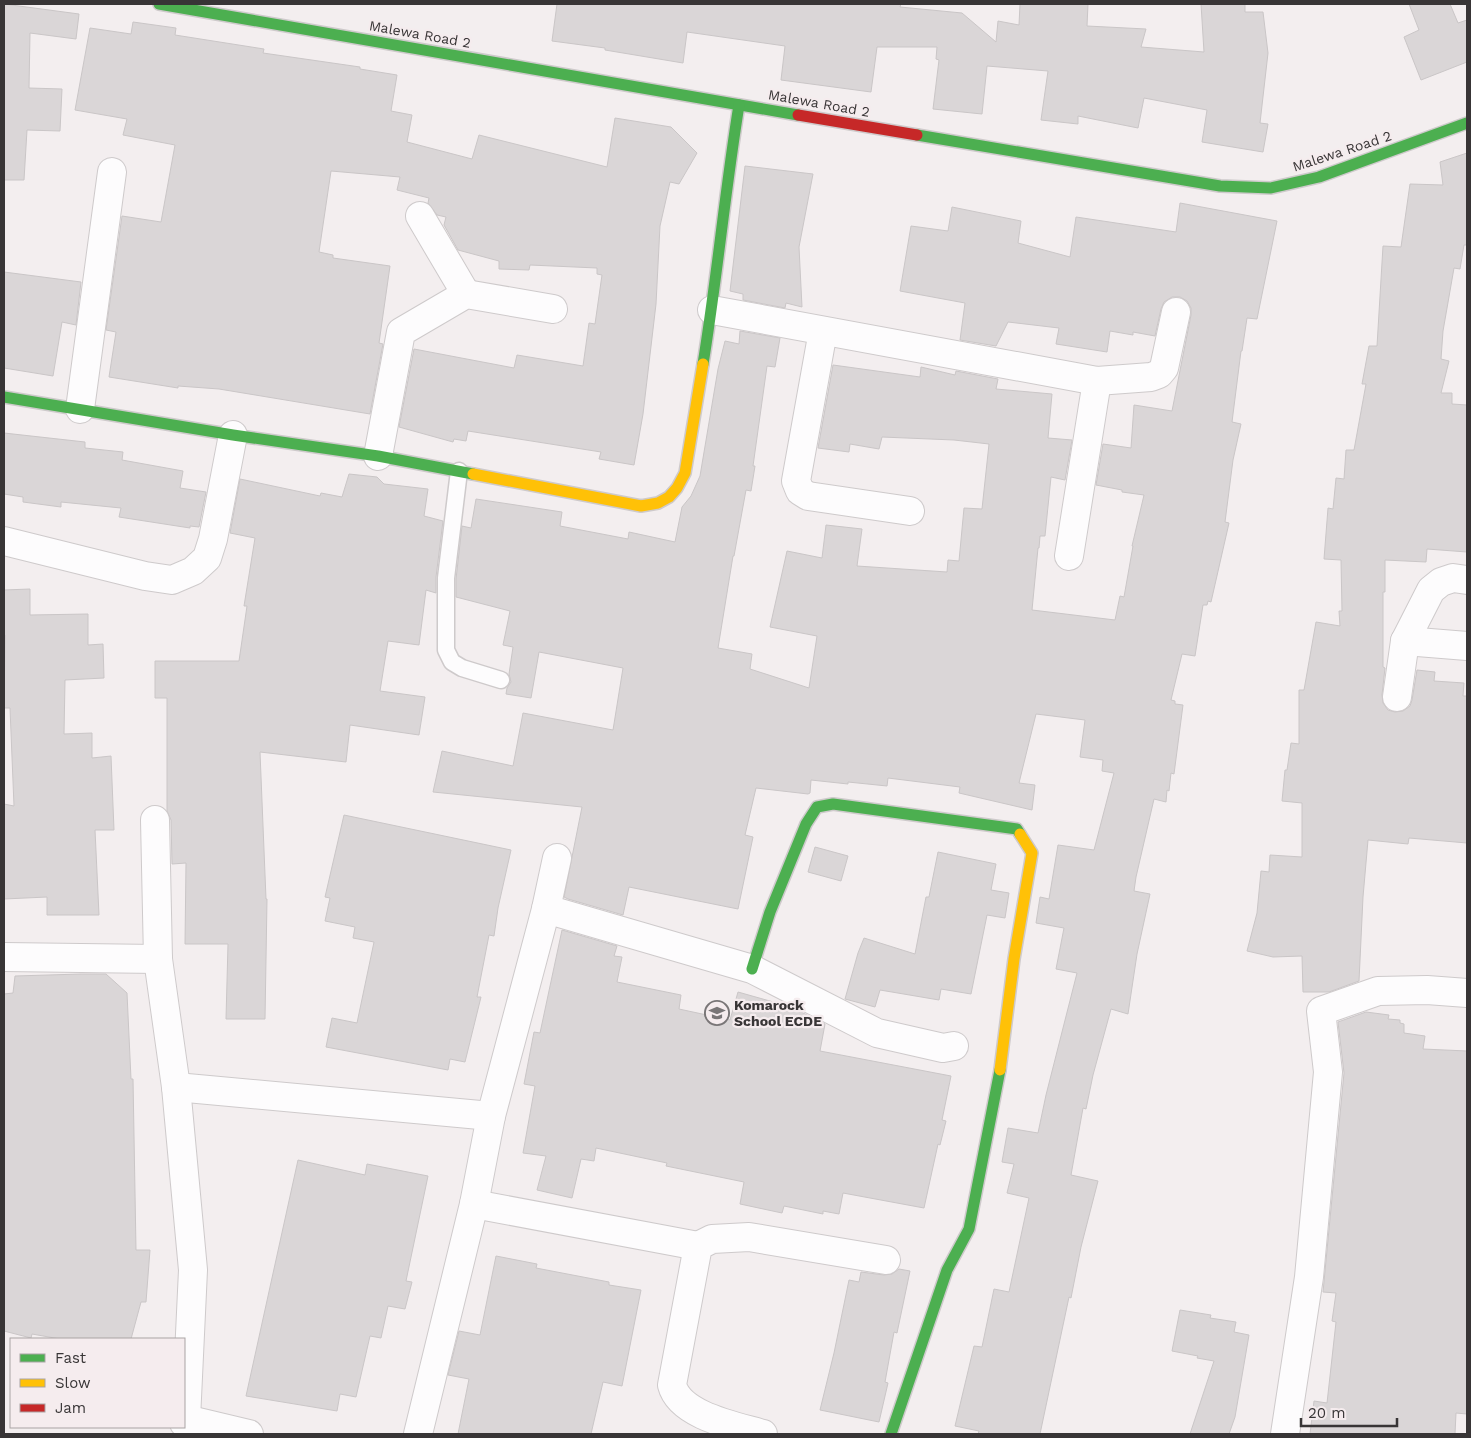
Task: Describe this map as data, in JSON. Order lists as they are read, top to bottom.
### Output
{
  "streets": {
    "street": ["Malewa Road 2"]
  },
  "places": {
    "school or university": ["Komarock School ECDE"]
  },
  "legend": ["Fast", "Slow", "Jam"],
  "scale_bar": "20 m"
}
